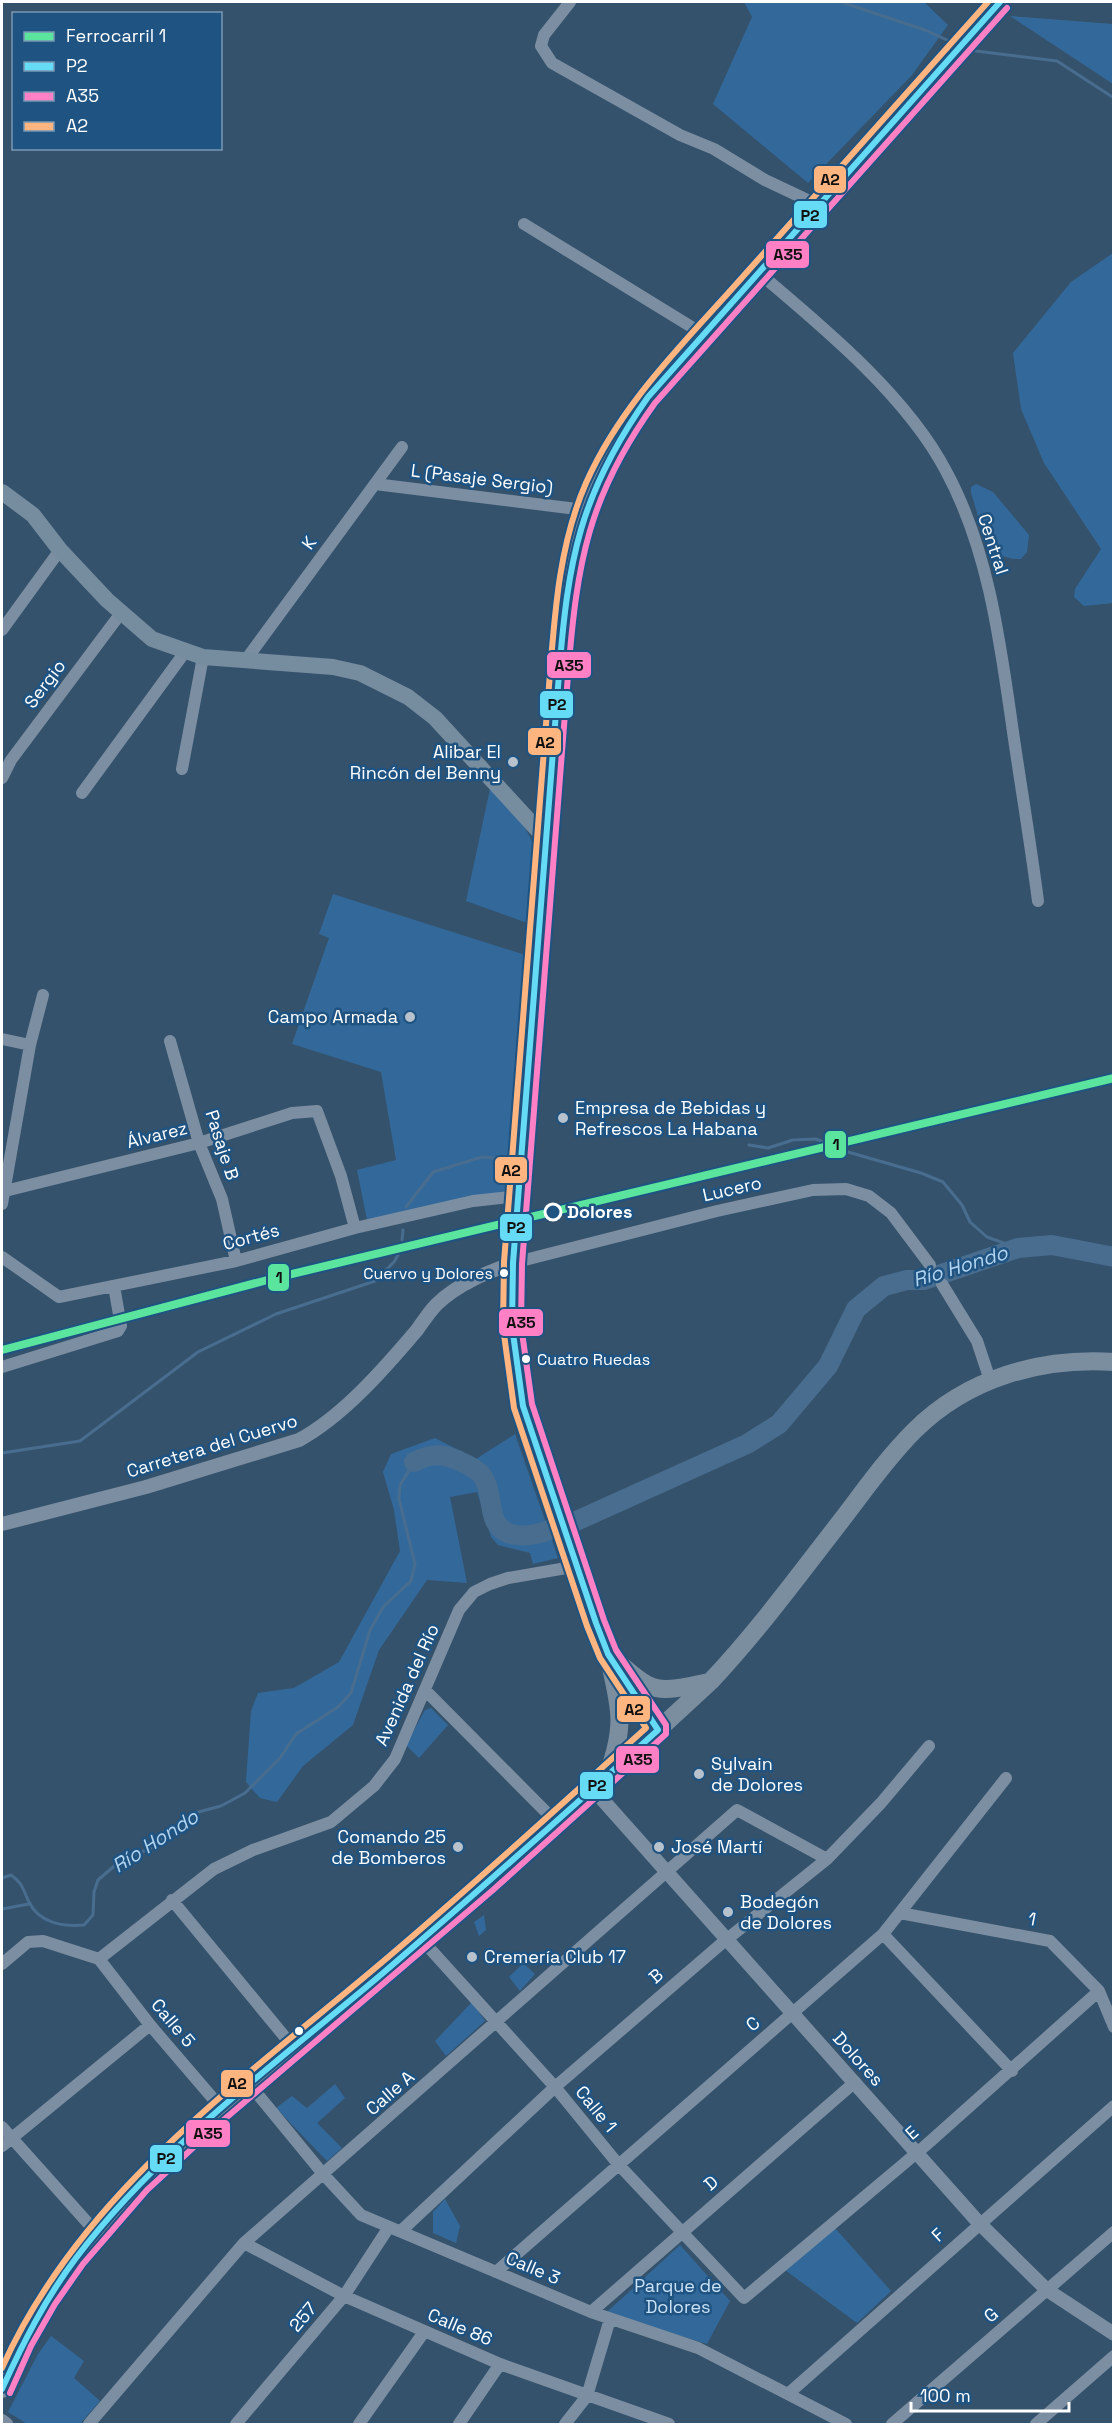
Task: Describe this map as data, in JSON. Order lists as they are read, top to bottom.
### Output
{
  "streets": {
    "street": [
      "L (Pasaje Sergio)",
      "K",
      "Central",
      "Sergio",
      "Álvarez",
      "Pasaje B",
      "Lucero",
      "Cortés",
      "Carretera del Cuervo",
      "Avenida del Río",
      "1",
      "B",
      "Calle 5",
      "C",
      "Dolores",
      "Calle A",
      "Calle 1",
      "E",
      "D",
      "F",
      "Calle 3",
      "G",
      "257",
      "Calle 86"
    ]
  },
  "crossings": [
    ["L (Pasaje Sergio)", "K"],
    ["Álvarez", "Pasaje B"],
    ["Álvarez", "Cortés"],
    ["Pasaje B", "Cortés"],
    ["Lucero", "Carretera del Cuervo"],
    ["Avenida del Río", "Calle 5"],
    ["1", "C"],
    ["1", "E"],
    ["B", "Dolores"],
    ["B", "Calle A"],
    ["B", "Calle 1"],
    ["B", "Calle 3"],
    ["B", "257"],
    ["C", "Dolores"],
    ["C", "Calle 1"],
    ["C", "Calle 3"],
    ["Dolores", "Calle A"],
    ["Dolores", "E"],
    ["Dolores", "D"],
    ["Dolores", "F"],
    ["Dolores", "G"],
    ["Calle A", "Calle 1"],
    ["Calle A", "Calle 3"],
    ["Calle A", "Calle 86"],
    ["Calle 1", "E"],
    ["Calle 1", "D"],
    ["D", "Calle 3"],
    ["F", "Calle 3"],
    ["Calle 3", "257"],
    ["257", "Calle 86"]
  ],
  "water": ["Río Hondo"],
  "parks": ["Parque de Dolores"],
  "places": [
    "Alibar El Rincón del Benny",
    "Campo Armada",
    "Empresa de Bebidas y Refrescos La Habana",
    "Dolores",
    "Cuervo y Dolores",
    "Cuatro Ruedas",
    "Sylvain de Dolores",
    "Comando 25 de Bomberos",
    "José Martí",
    "Bodegón de Dolores",
    "Cremería Club 17"
  ],
  "lines": [
    "transit line P2",
    "transit line A2",
    "transit line A35",
    "rail line 1"
  ],
  "legend": [
    "Ferrocarril 1",
    "P2",
    "A35",
    "A2"
  ],
  "scale_bar": "100 m"
}
